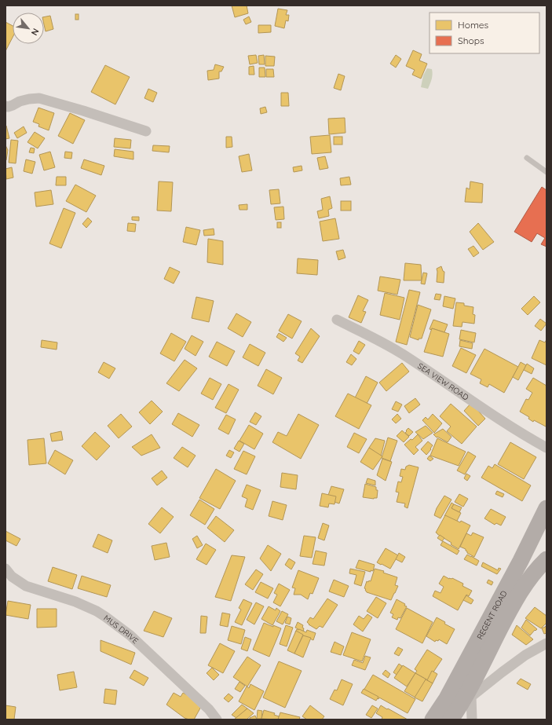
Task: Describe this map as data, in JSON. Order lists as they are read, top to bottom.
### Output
{
  "streets": {
    "main road": ["REGENT ROAD"],
    "street": ["SEA VIEW ROAD", "MUS DRIVE"]
  },
  "legend": ["Homes", "Shops"],
  "north": "bottom right"
}
